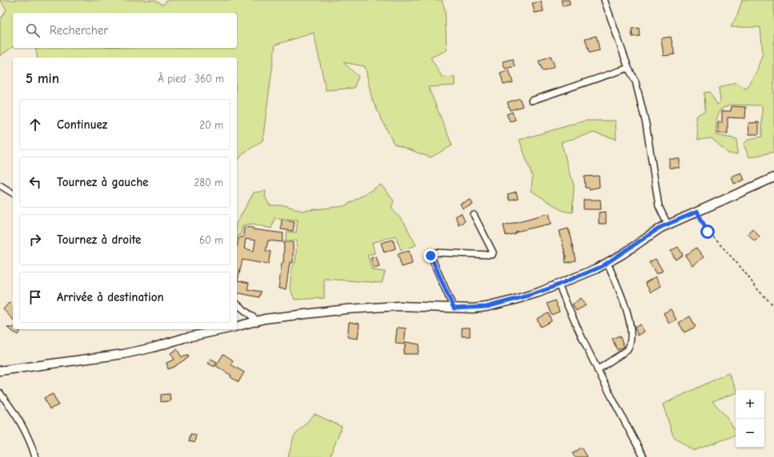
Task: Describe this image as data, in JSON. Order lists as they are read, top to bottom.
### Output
{
  "page": {
    "search": "Rechercher",
    "heading": ["5 min", "À pied · 360 m"],
    "list": [
      ["Continuez", "20 m"],
      ["Tournez à gauche", "280 m"],
      ["Tournez à droite", "60 m"],
      "Arrivée à destination"
    ],
    "map_buttons": ["+", "−"]
  }
}
